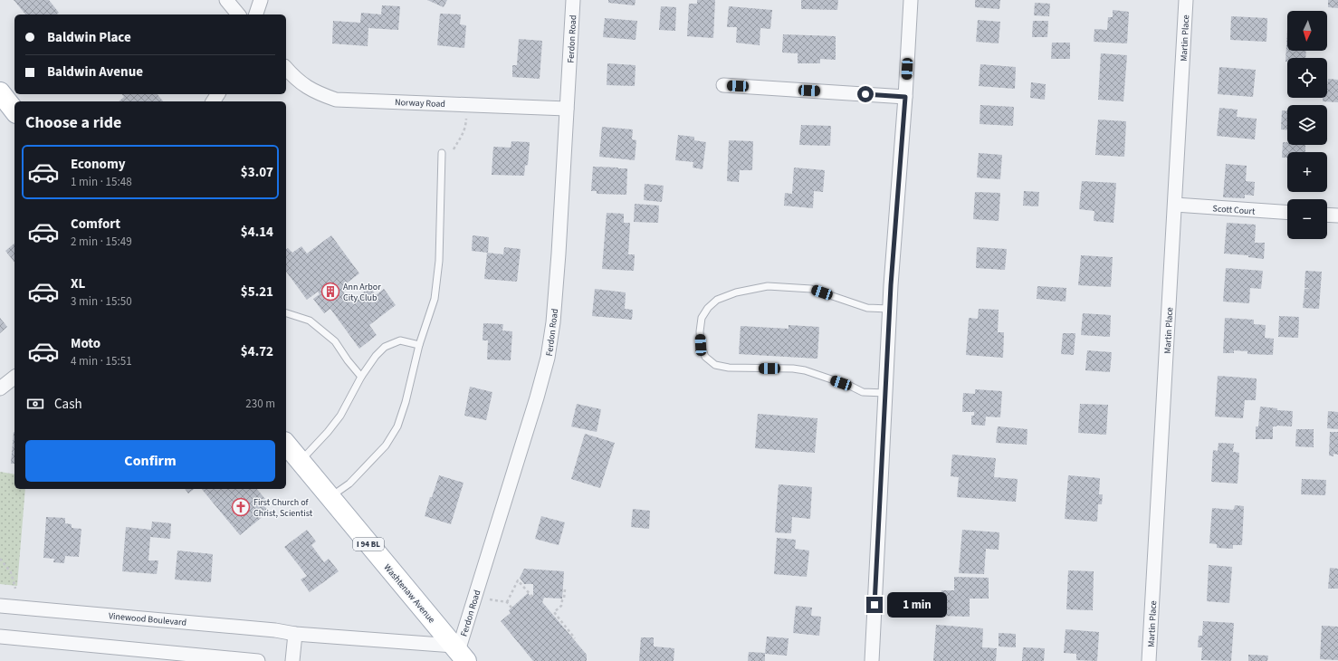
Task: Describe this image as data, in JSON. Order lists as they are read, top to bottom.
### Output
{
  "streets": {
    "main road": ["I 94 BL", "Washtenaw Avenue"],
    "street": [
      "Martin Place",
      "Ferdon Road",
      "Norway Road",
      "Scott Court",
      "Vinewood Boulevard"
    ]
  },
  "crossings": [
    ["Martin Place", "Scott Court"],
    ["Ferdon Road", "Norway Road"],
    ["Ferdon Road", "Washtenaw Avenue"],
    ["Ferdon Road", "Vinewood Boulevard"],
    ["Washtenaw Avenue", "Vinewood Boulevard"]
  ],
  "places": {
    "building": ["Ann Arbor City Club"],
    "church": ["First Church of Christ, Scientist"]
  },
  "north": "bottom",
  "page": {
    "map_buttons": ["+", "−"],
    "banner": ["Baldwin Place", "Baldwin Avenue"],
    "heading": "Choose a ride",
    "list": [
      {
        "name": "Economy",
        "note": "1 min · 15:48",
        "value": "$3.07"
      },
      {
        "name": "Comfort",
        "note": "2 min · 15:49",
        "value": "$4.14"
      },
      {
        "name": "XL",
        "note": "3 min · 15:50",
        "value": "$5.21"
      },
      {
        "name": "Moto",
        "note": "4 min · 15:51",
        "value": "$4.72"
      }
    ],
    "pay": ["Cash", "230 m"],
    "buttons": "Confirm",
    "bubble": "1 min"
  }
}
